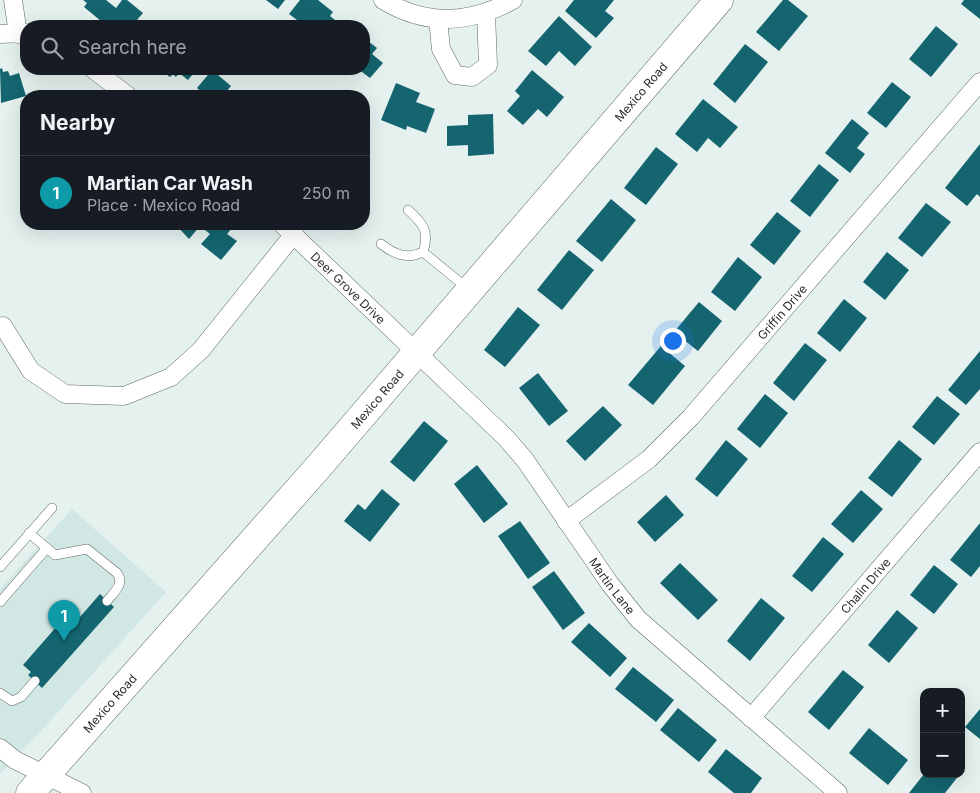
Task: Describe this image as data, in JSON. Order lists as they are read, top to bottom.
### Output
{
  "streets": {
    "main road": ["Mexico Road"],
    "street": [
      "Deer Grove Drive",
      "Griffin Drive",
      "Chalin Drive",
      "Martin Lane"
    ]
  },
  "crossings": [
    ["Mexico Road", "Deer Grove Drive"],
    ["Mexico Road", "Martin Lane"],
    ["Deer Grove Drive", "Martin Lane"],
    ["Griffin Drive", "Martin Lane"],
    ["Chalin Drive", "Martin Lane"]
  ],
  "page": {
    "search": "Search here",
    "heading": "Nearby",
    "list": [
      {
        "mark": "1",
        "name": "Martian Car Wash",
        "note": "Place · Mexico Road",
        "value": "250 m"
      }
    ],
    "pins": "1",
    "map_buttons": ["+", "−"]
  }
}
